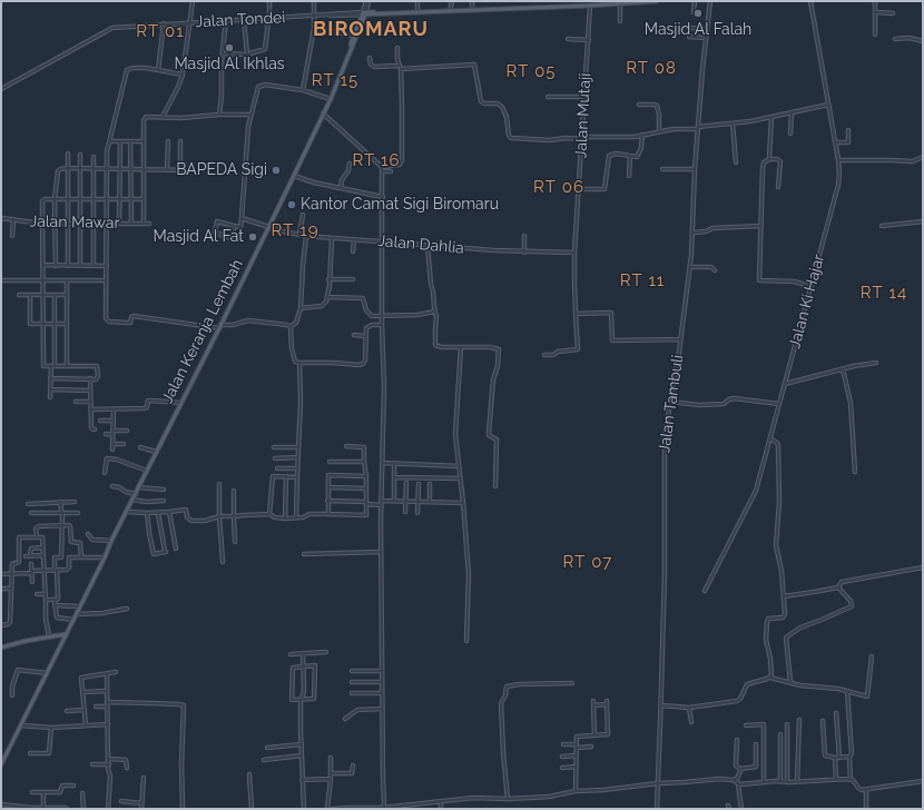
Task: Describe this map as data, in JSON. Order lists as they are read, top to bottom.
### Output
{
  "streets": {
    "main road": ["Jalan Keranja Lembah"],
    "street": [
      "Jalan Tondei",
      "Jalan Mutaji",
      "Jalan Mawar",
      "Jalan Dahlia",
      "Jalan Ki Hajar",
      "Jalan Tambuli"
    ]
  },
  "crossings": [
    ["Jalan Tondei", "Jalan Keranja Lembah"],
    ["Jalan Mutaji", "Jalan Dahlia"],
    ["Jalan Dahlia", "Jalan Keranja Lembah"]
  ],
  "districts": [
    "BIROMARU",
    "RT 01",
    "RT 08",
    "RT 05",
    "RT 15",
    "RT 16",
    "RT 06",
    "RT 19",
    "RT 11",
    "RT 14",
    "RT 07"
  ],
  "places": [
    "Masjid Al Falah",
    "Masjid Al Ikhlas",
    "BAPEDA Sigi",
    "Kantor Camat Sigi Biromaru",
    "Masjid Al Fat"
  ]
}
